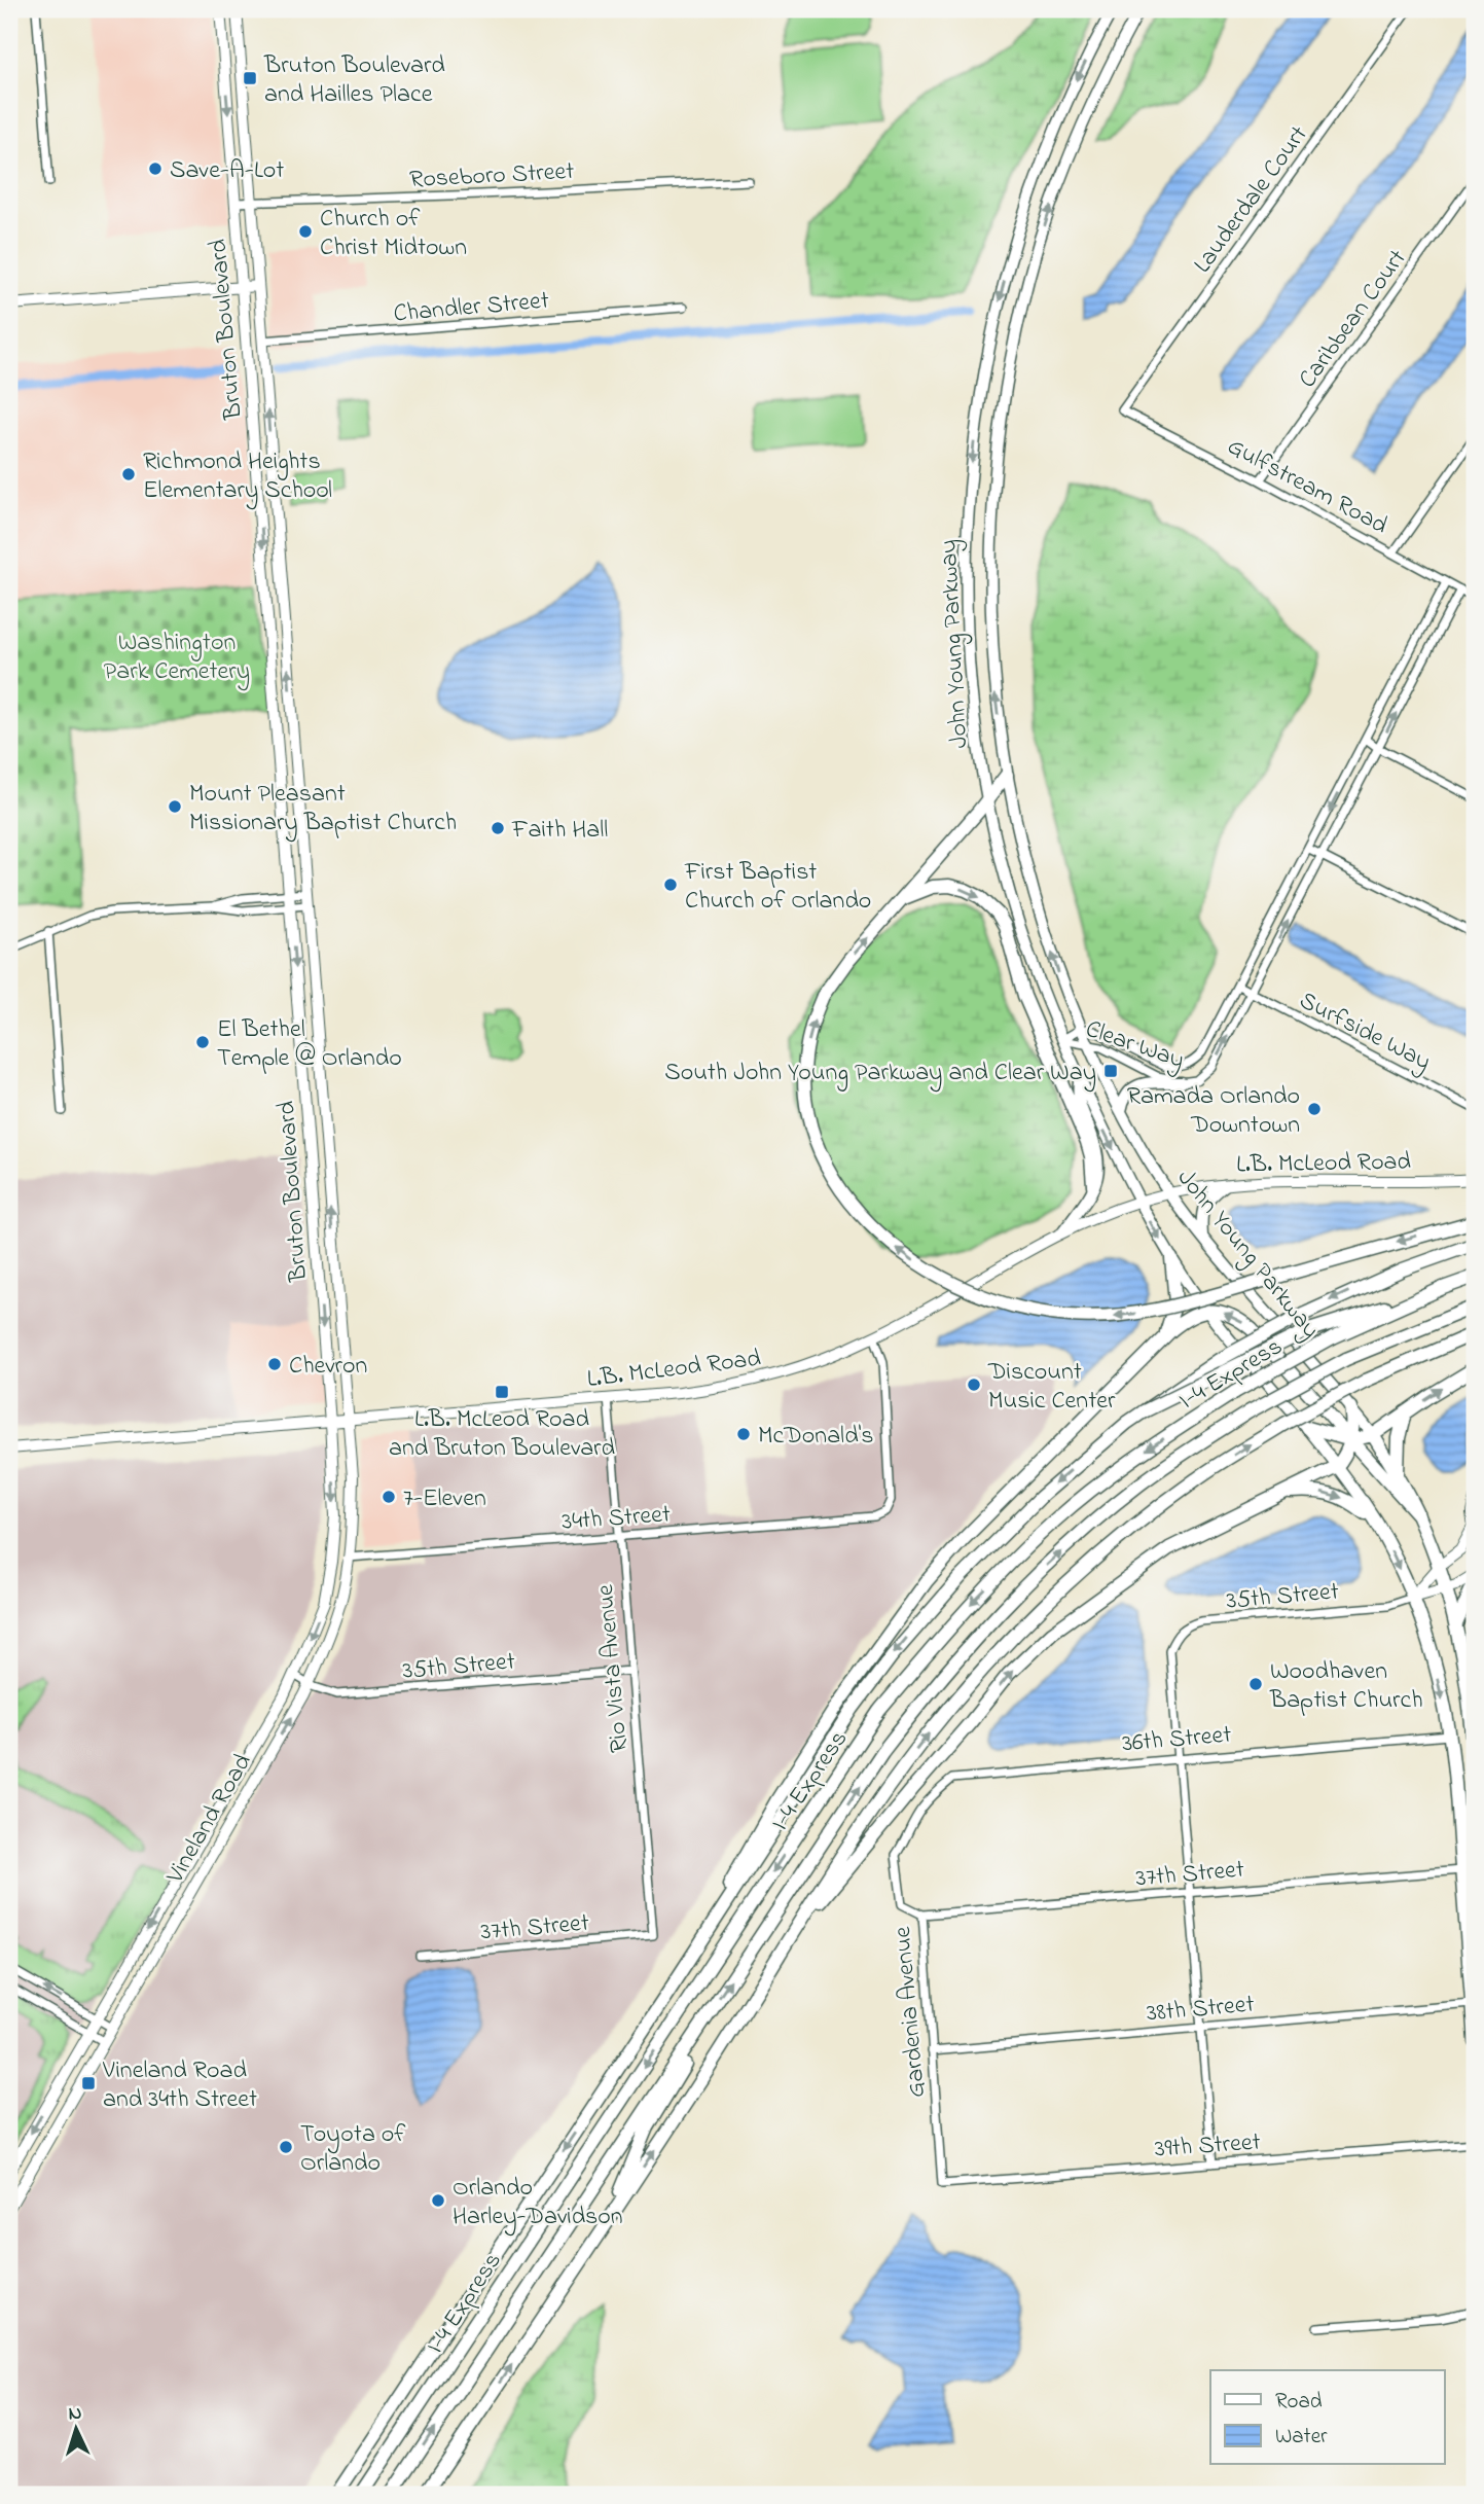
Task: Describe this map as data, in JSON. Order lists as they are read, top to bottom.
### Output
{
  "streets": {
    "highway": ["John Young Parkway", "I-4 Express"],
    "street": [
      "Roseboro Street",
      "Lauderdale Court",
      "Chandler Street",
      "Caribbean Court",
      "Bruton Boulevard",
      "Gulfstream Road",
      "Surfside Way",
      "Clear Way",
      "L.B. McLeod Road",
      "34th Street",
      "35th Street",
      "Rio Vista Avenue",
      "36th Street",
      "Vineland Road",
      "37th Street",
      "38th Street",
      "Gardenia Avenue",
      "39th Street"
    ]
  },
  "crossings": [
    ["Roseboro Street", "Bruton Boulevard"],
    ["Lauderdale Court", "Gulfstream Road"],
    ["Chandler Street", "Bruton Boulevard"],
    ["Caribbean Court", "Gulfstream Road"],
    ["Bruton Boulevard", "L.B. McLeod Road"],
    ["Bruton Boulevard", "Vineland Road"],
    ["Gulfstream Road", "Clear Way"],
    ["John Young Parkway", "Clear Way"],
    ["John Young Parkway", "L.B. McLeod Road"],
    ["John Young Parkway", "35th Street"],
    ["John Young Parkway", "36th Street"],
    ["John Young Parkway", "37th Street"],
    ["John Young Parkway", "38th Street"],
    ["Surfside Way", "Clear Way"],
    ["L.B. McLeod Road", "34th Street"],
    ["L.B. McLeod Road", "Rio Vista Avenue"],
    ["L.B. McLeod Road", "Vineland Road"],
    ["34th Street", "Rio Vista Avenue"],
    ["34th Street", "Vineland Road"],
    ["35th Street", "Rio Vista Avenue"],
    ["35th Street", "36th Street"],
    ["35th Street", "Vineland Road"],
    ["Rio Vista Avenue", "37th Street"],
    ["36th Street", "Gardenia Avenue"],
    ["37th Street", "Gardenia Avenue"],
    ["38th Street", "Gardenia Avenue"],
    ["Gardenia Avenue", "39th Street"]
  ],
  "parks": ["Washington Park Cemetery"],
  "places": {
    "transit": [
      "Bruton Boulevard and Hailles Place",
      "South John Young Parkway and Clear Way",
      "L.B. McLeod Road and Bruton Boulevard",
      "Vineland Road and 34th Street"
    ],
    "other": [
      "Save-A-Lot",
      "Church of Christ Midtown",
      "Richmond Heights Elementary School",
      "Mount Pleasant Missionary Baptist Church",
      "Faith Hall",
      "First Baptist Church of Orlando",
      "El Bethel Temple @ Orlando",
      "Ramada Orlando Downtown",
      "Chevron",
      "Discount Music Center",
      "McDonald's",
      "7-Eleven",
      "Woodhaven Baptist Church",
      "Toyota of Orlando",
      "Orlando Harley-Davidson"
    ]
  },
  "legend": ["Road", "Water"],
  "north": "top"
}
